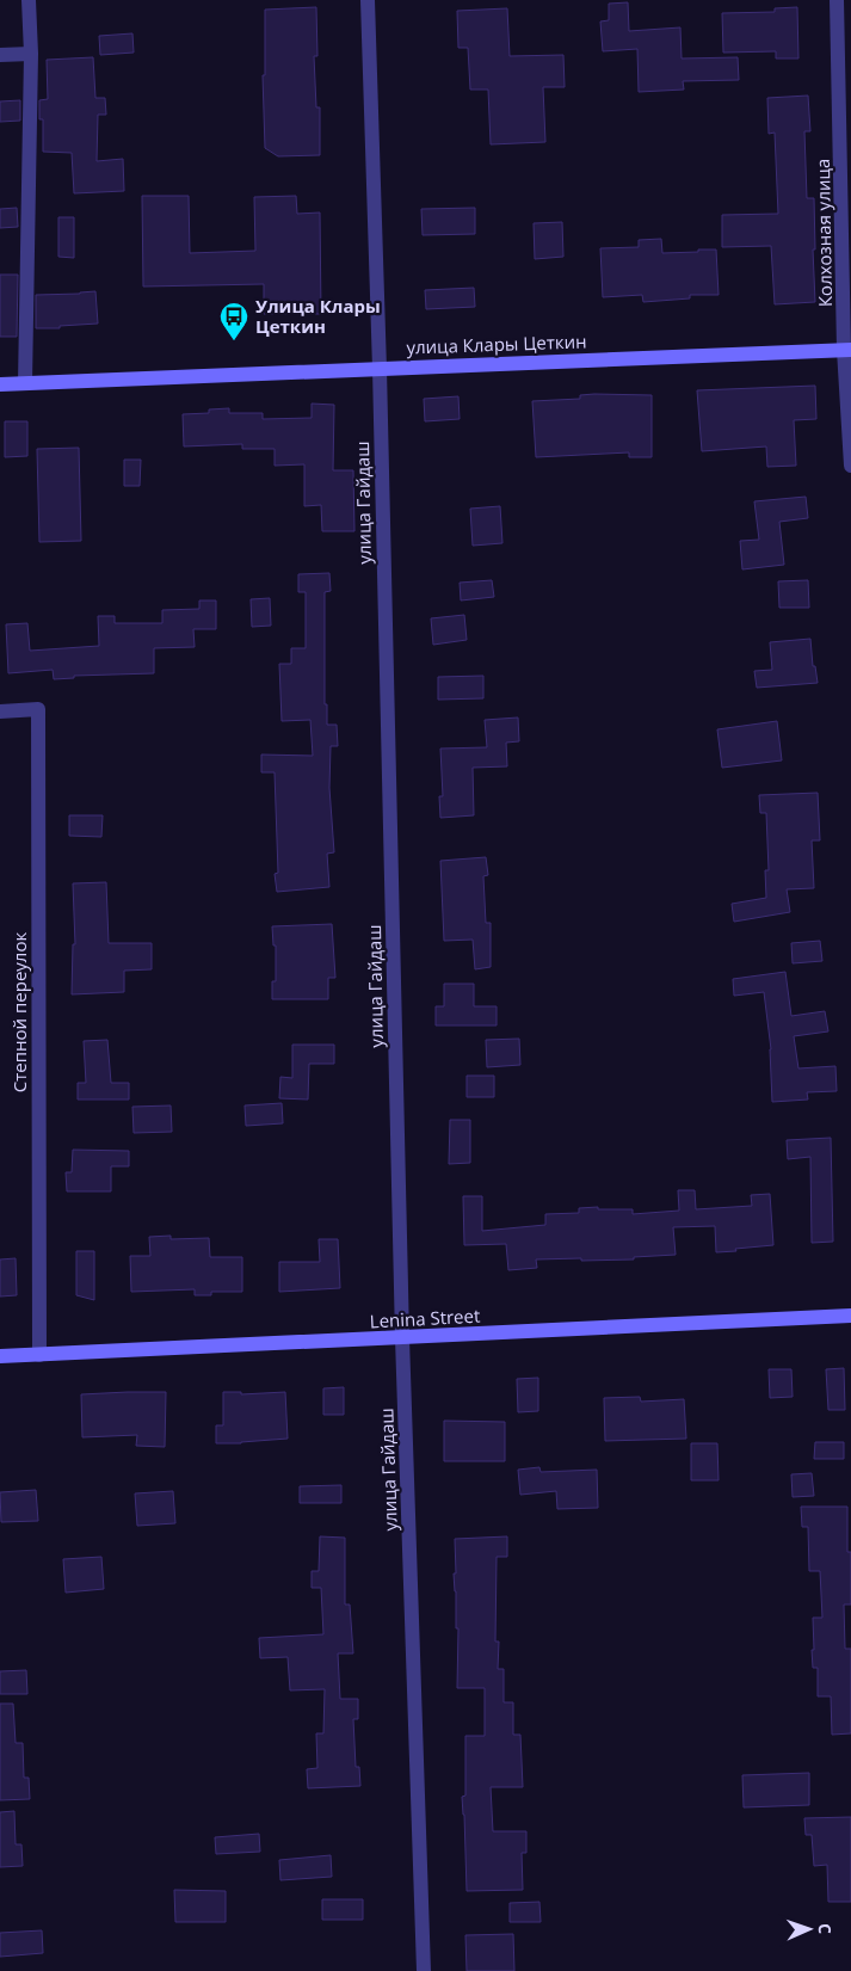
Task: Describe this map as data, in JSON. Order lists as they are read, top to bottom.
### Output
{
  "streets": {
    "street": [
      "Колхозная улица",
      "улица Клары Цеткин",
      "улица Гайдаш",
      "Степной переулок",
      "Lenina Street"
    ]
  },
  "crossings": [
    ["Колхозная улица", "улица Клары Цеткин"],
    ["улица Клары Цеткин", "улица Гайдаш"],
    ["улица Гайдаш", "Lenina Street"],
    ["Степной переулок", "Lenina Street"]
  ],
  "places": {
    "bus stop": ["Улица Клары Цеткин"]
  },
  "north": "right"
}
